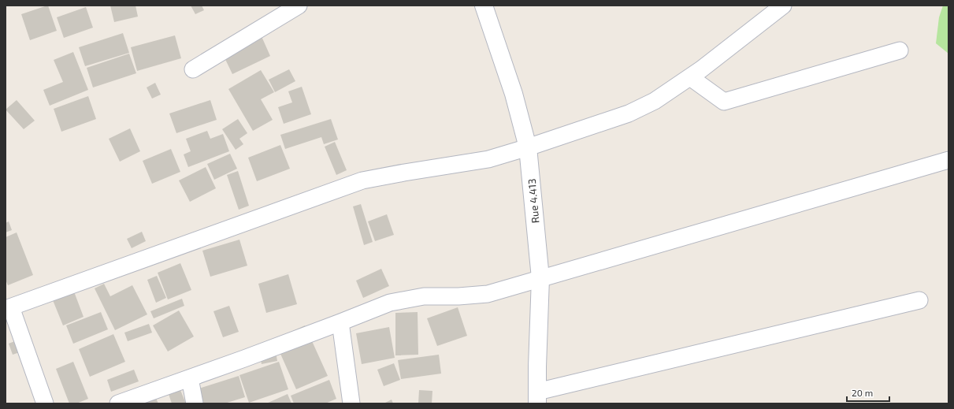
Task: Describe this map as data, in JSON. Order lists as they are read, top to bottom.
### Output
{
  "streets": {
    "street": ["Rue 4.413"]
  },
  "scale_bar": "20 m"
}
